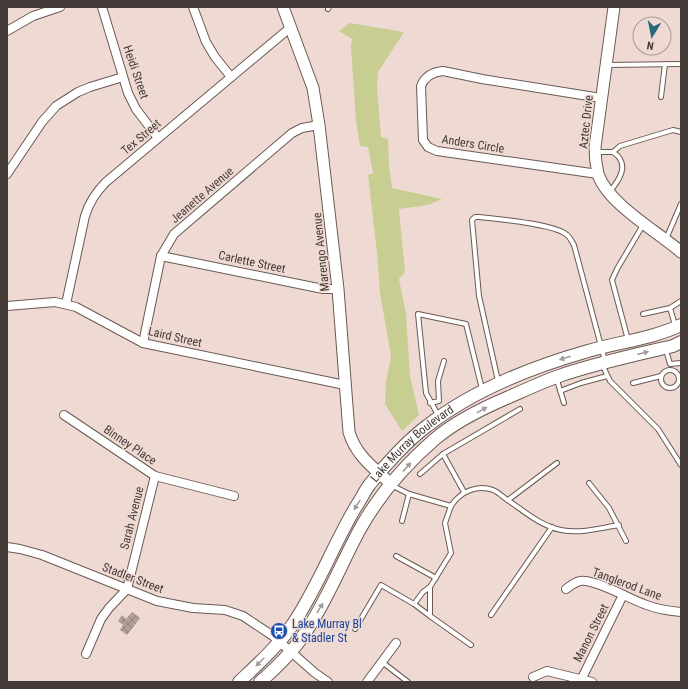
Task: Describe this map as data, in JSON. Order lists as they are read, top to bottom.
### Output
{
  "streets": {
    "main road": ["Lake Murray Boulevard"],
    "street": [
      "Heidi Street",
      "Aztec Drive",
      "Tex Street",
      "Anders Circle",
      "Jeanette Avenue",
      "Marengo Avenue",
      "Carlette Street",
      "Laird Street",
      "Binney Place",
      "Sarah Avenue",
      "Stadler Street",
      "Tanglerod Lane",
      "Manon Street"
    ]
  },
  "crossings": [
    ["Heidi Street", "Tex Street"],
    ["Aztec Drive", "Anders Circle"],
    ["Tex Street", "Marengo Avenue"],
    ["Tex Street", "Laird Street"],
    ["Jeanette Avenue", "Marengo Avenue"],
    ["Jeanette Avenue", "Carlette Street"],
    ["Jeanette Avenue", "Laird Street"],
    ["Marengo Avenue", "Carlette Street"],
    ["Marengo Avenue", "Laird Street"],
    ["Marengo Avenue", "Lake Murray Boulevard"],
    ["Binney Place", "Sarah Avenue"],
    ["Lake Murray Boulevard", "Stadler Street"],
    ["Sarah Avenue", "Stadler Street"],
    ["Tanglerod Lane", "Manon Street"]
  ],
  "places": {
    "bus stop": ["Lake Murray Bl & Stadler St"]
  },
  "north": "bottom"
}
